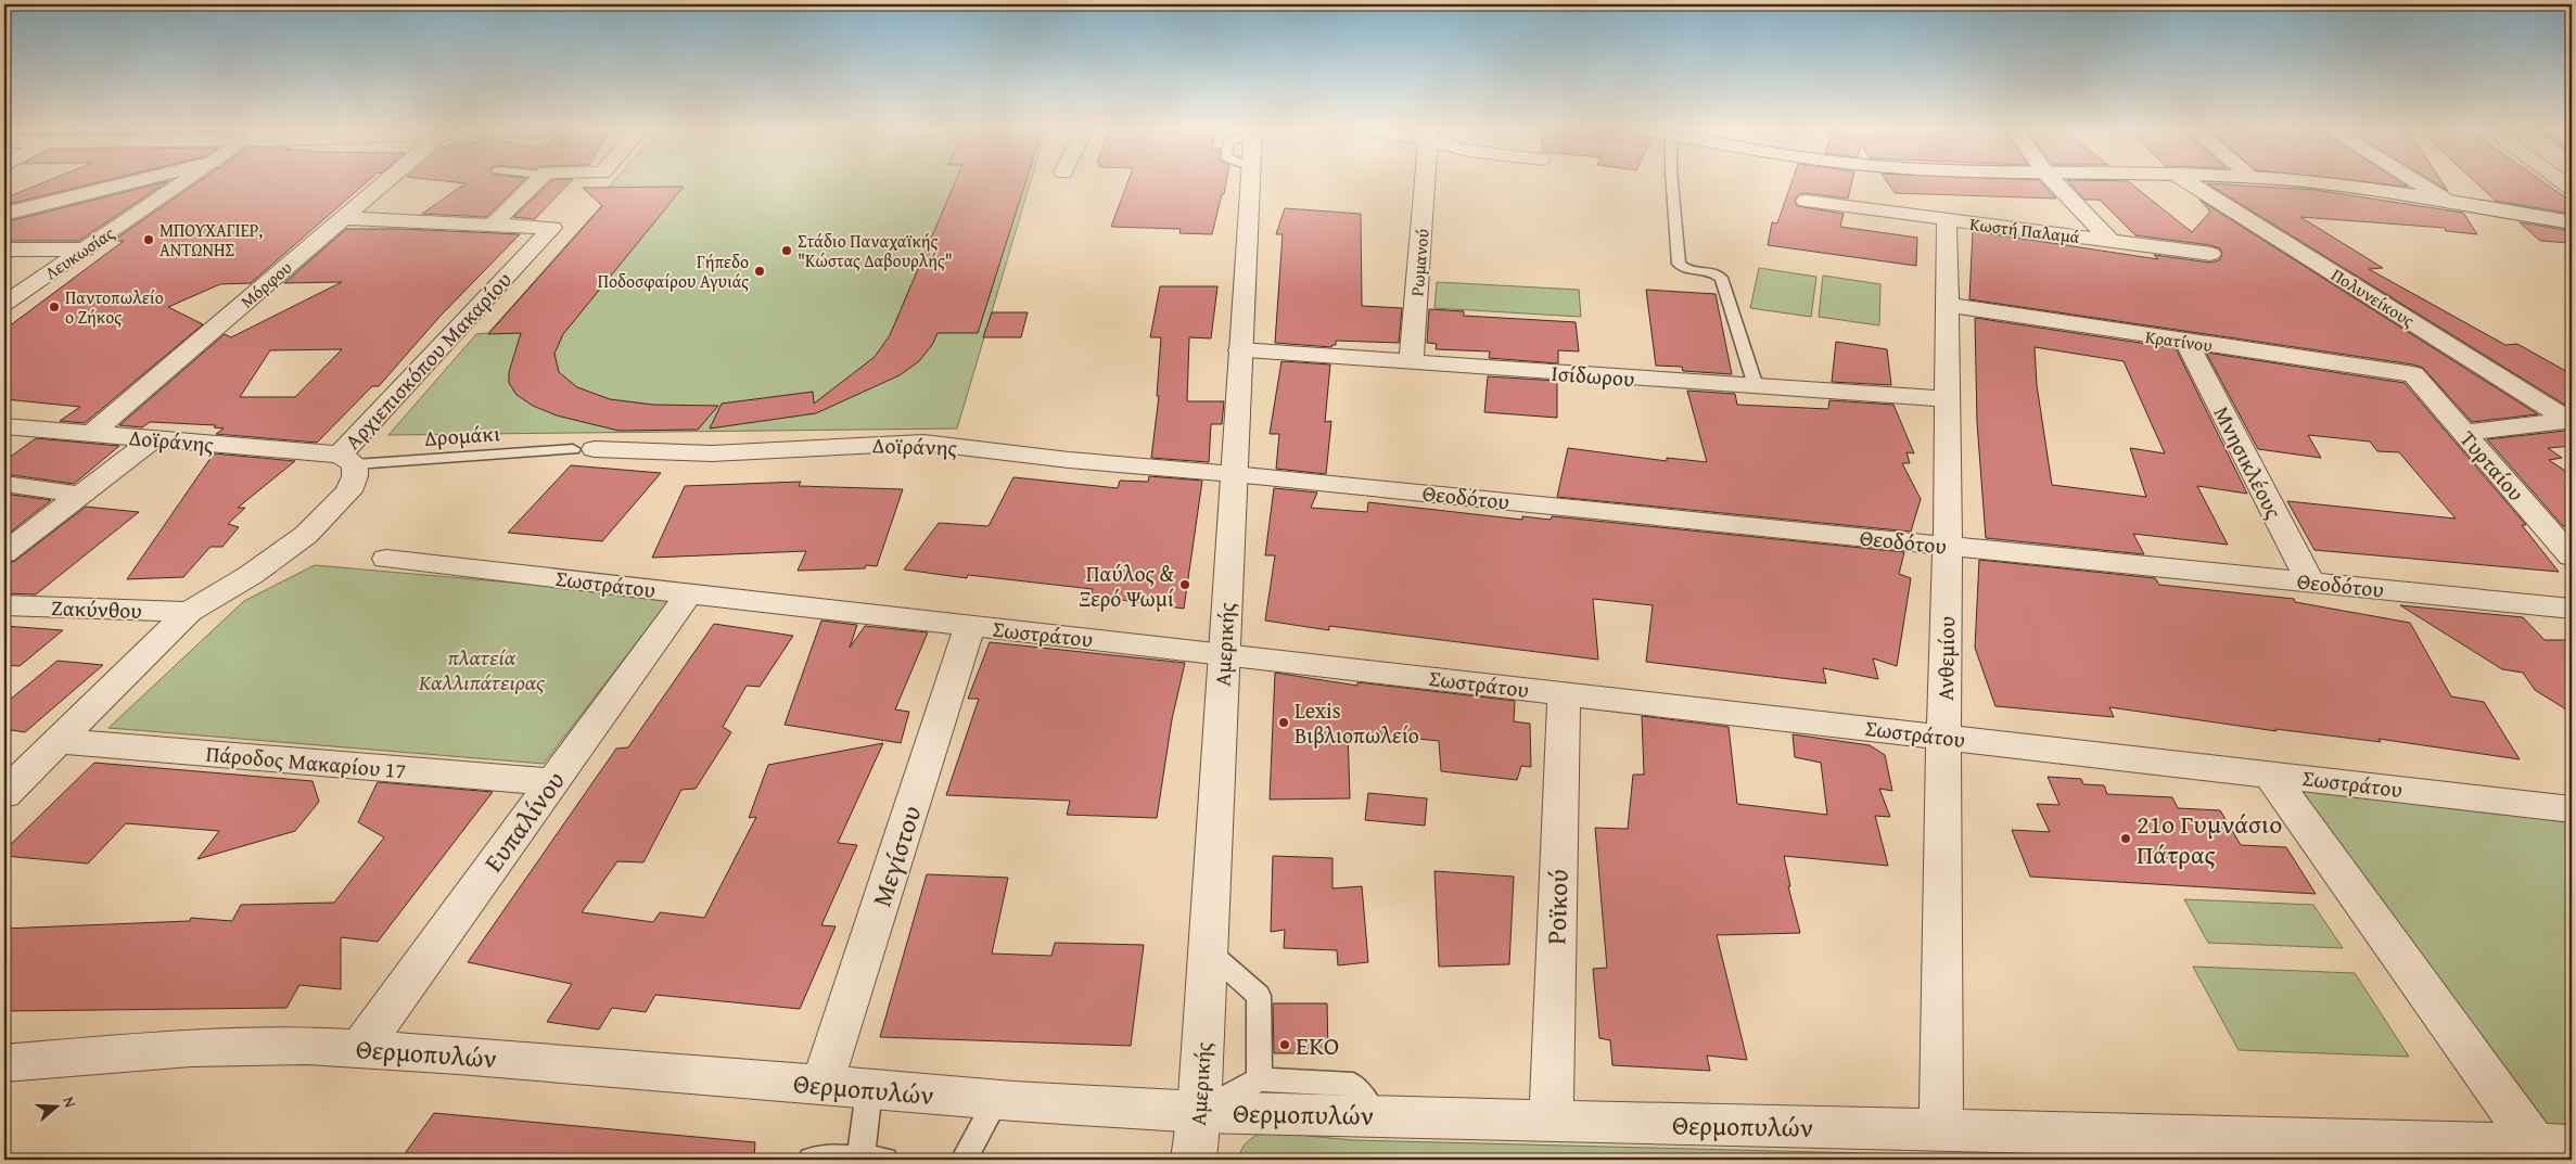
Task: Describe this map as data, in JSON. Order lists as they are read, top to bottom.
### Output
{
  "streets": {
    "street": [
      "Κωστή Παλαμά",
      "Λευκωσίας",
      "Ρωμανού",
      "Μόρφου",
      "Πολυνείκους",
      "Κρατίνου",
      "Αρχιεπισκόπου Μακαρίου",
      "Ισίδωρου",
      "Δοϊράνης",
      "Μνησικλέους",
      "Τυρταίου",
      "Θεοδότου",
      "Σωστράτου",
      "Ζακύνθου",
      "Αμερικής",
      "Ανθεμίου",
      "Πάροδος Μακαρίου 17",
      "Ευπαλίνου",
      "Μεγίστου",
      "Ροϊκού",
      "Θερμοπυλών"
    ],
    "lane": ["Δρομάκι"]
  },
  "crossings": [
    ["Κωστή Παλαμά", "Ανθεμίου"],
    ["Ρωμανού", "Ισίδωρου"],
    ["Μόρφου", "Δοϊράνης"],
    ["Κρατίνου", "Μνησικλέους"],
    ["Κρατίνου", "Τυρταίου"],
    ["Κρατίνου", "Ανθεμίου"],
    ["Αρχιεπισκόπου Μακαρίου", "Δρομάκι"],
    ["Αρχιεπισκόπου Μακαρίου", "Δοϊράνης"],
    ["Αρχιεπισκόπου Μακαρίου", "Ζακύνθου"],
    ["Αρχιεπισκόπου Μακαρίου", "Πάροδος Μακαρίου 17"],
    ["Ισίδωρου", "Αμερικής"],
    ["Ισίδωρου", "Ανθεμίου"],
    ["Δρομάκι", "Δοϊράνης"],
    ["Δοϊράνης", "Θεοδότου"],
    ["Δοϊράνης", "Αμερικής"],
    ["Μνησικλέους", "Θεοδότου"],
    ["Θεοδότου", "Αμερικής"],
    ["Θεοδότου", "Ανθεμίου"],
    ["Σωστράτου", "Αμερικής"],
    ["Σωστράτου", "Ανθεμίου"],
    ["Σωστράτου", "Ευπαλίνου"],
    ["Σωστράτου", "Μεγίστου"],
    ["Σωστράτου", "Ροϊκού"],
    ["Αμερικής", "Θερμοπυλών"],
    ["Ανθεμίου", "Θερμοπυλών"],
    ["Πάροδος Μακαρίου 17", "Ευπαλίνου"],
    ["Ευπαλίνου", "Θερμοπυλών"],
    ["Μεγίστου", "Θερμοπυλών"],
    ["Ροϊκού", "Θερμοπυλών"]
  ],
  "parks": ["πλατεία Καλλιπάτειρας"],
  "places": [
    "ΜΠΟΥΧΑΓΙΕΡ, ΑΝΤΩΝΗΣ",
    "Στάδιο Παναχαϊκής \"Κώστας Δαβουρλής\"",
    "Γήπεδο Ποδοσφαίρου Αγυιάς",
    "Παντοπωλείο ο Ζήκος",
    "Παύλος & Ξερό Ψωμί",
    "Lexis Βιβλιοπωλείο",
    "21ο Γυμνάσιο Πάτρας",
    "EKO"
  ],
  "north": "right"
}
